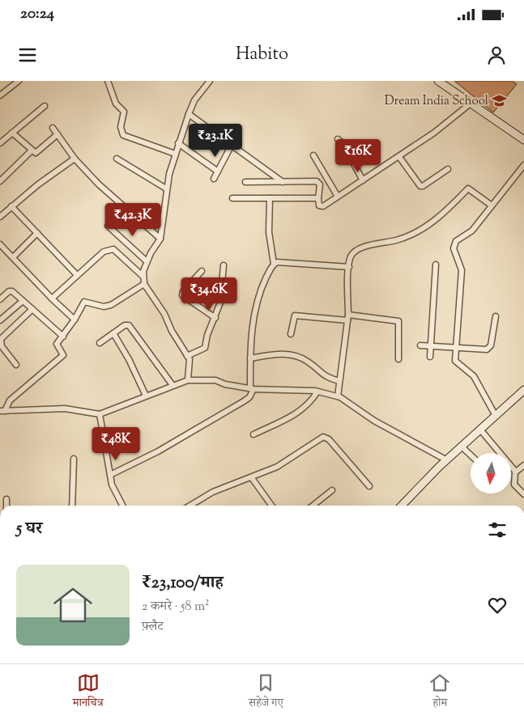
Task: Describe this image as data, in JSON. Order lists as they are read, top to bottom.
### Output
{
  "places": {
    "school or university": ["Dream India School"]
  },
  "north": "bottom",
  "page": {
    "status": "20:24",
    "header": "Habito",
    "price": [
      "₹23.1K",
      "₹16K",
      "₹42.3K",
      "₹34.6K",
      "₹48K"
    ],
    "heading": "5 घर",
    "list": [
      {
        "name": "₹23,100/माह",
        "note": "2 कमरे · 58 m² · फ़्लैट"
      }
    ],
    "tabs": ["मानचित्र", "सहेजे गए", "होम"]
  }
}
